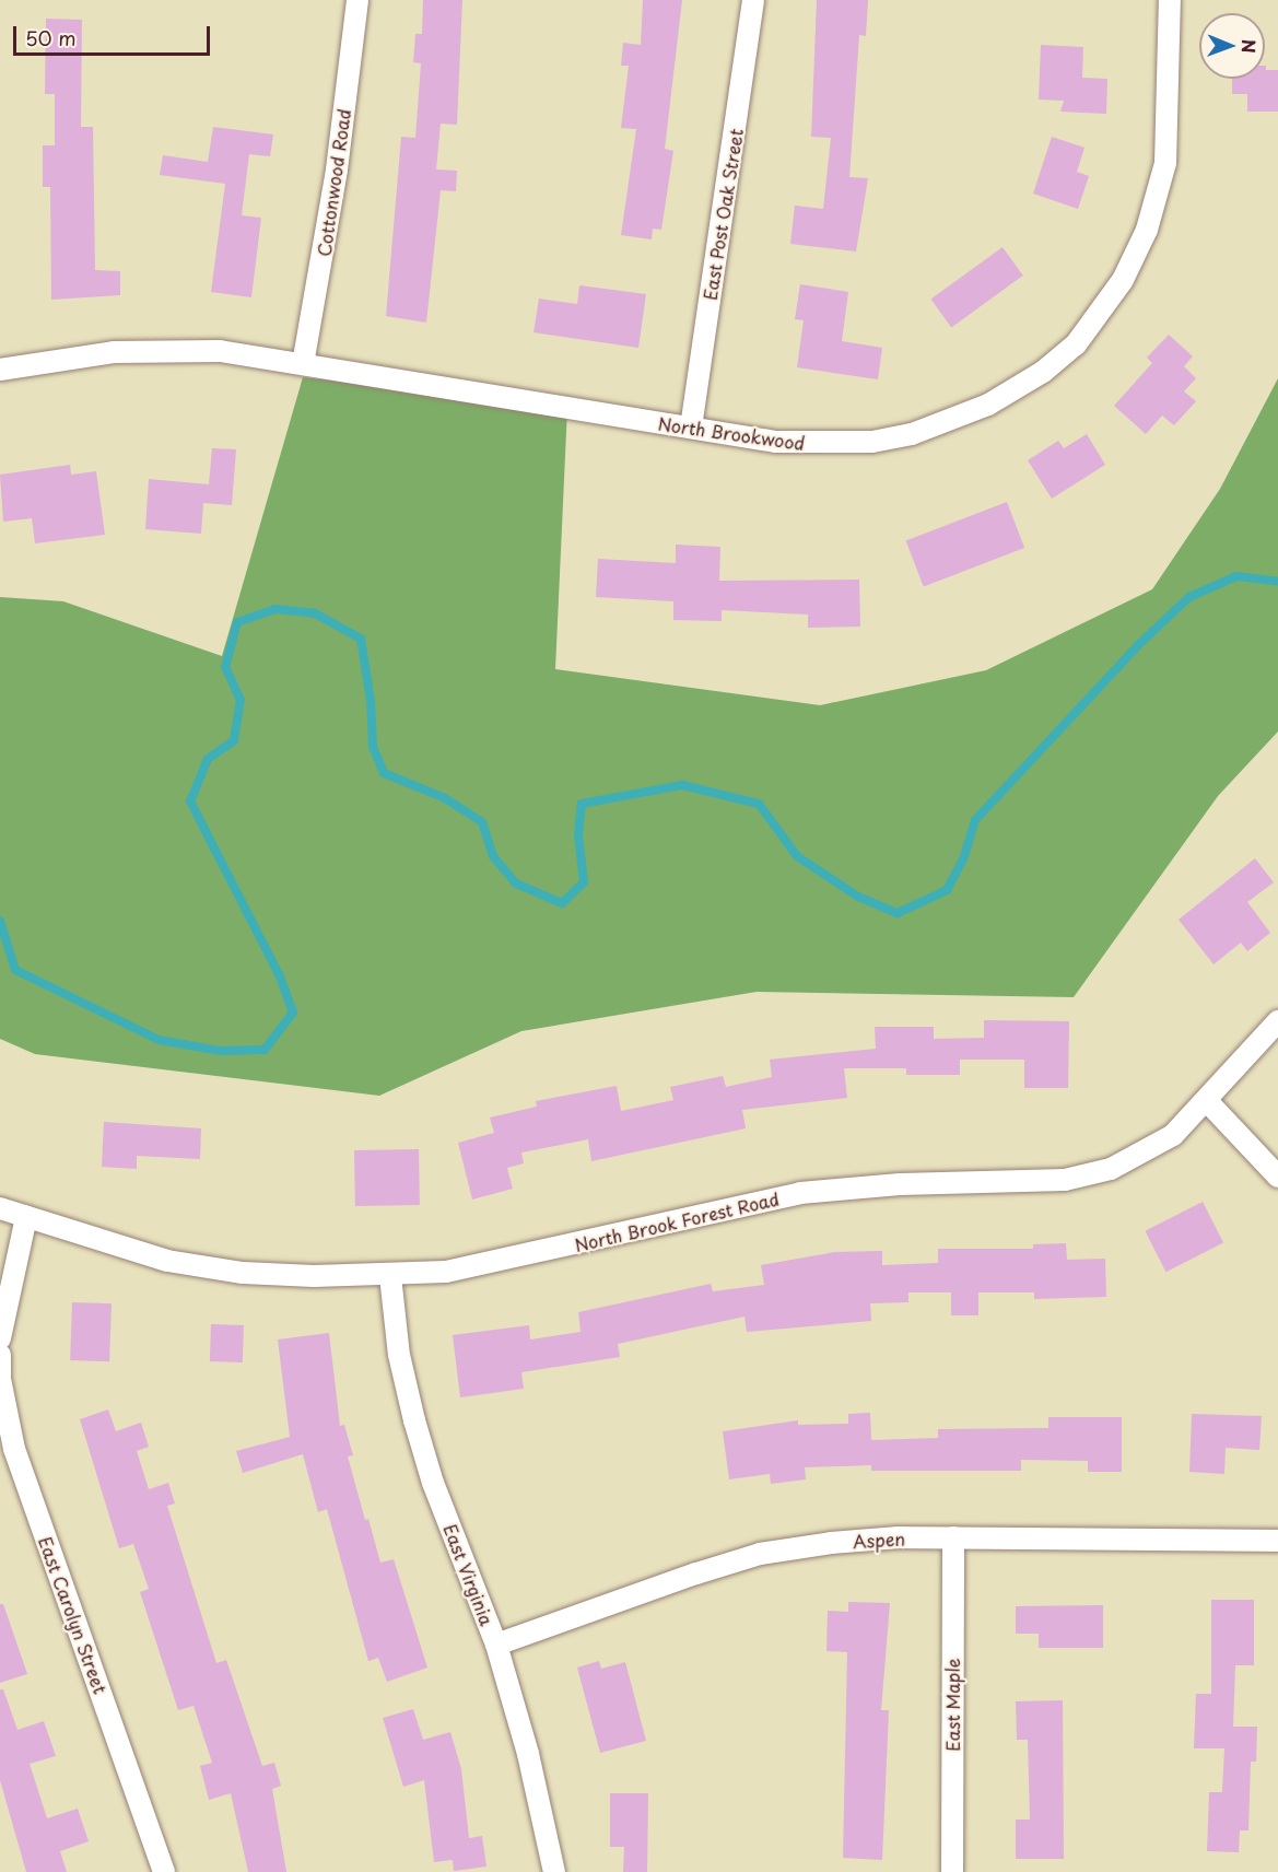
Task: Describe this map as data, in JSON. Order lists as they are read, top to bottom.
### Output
{
  "streets": {
    "street": [
      "Cottonwood Road",
      "East Post Oak Street",
      "North Brookwood",
      "North Brook Forest Road",
      "Aspen",
      "East Virginia",
      "East Carolyn Street",
      "East Maple"
    ]
  },
  "crossings": [
    ["Cottonwood Road", "North Brookwood"],
    ["East Post Oak Street", "North Brookwood"],
    ["North Brook Forest Road", "East Virginia"],
    ["Aspen", "East Virginia"],
    ["Aspen", "East Maple"]
  ],
  "scale_bar": "50 m",
  "north": "right"
}
